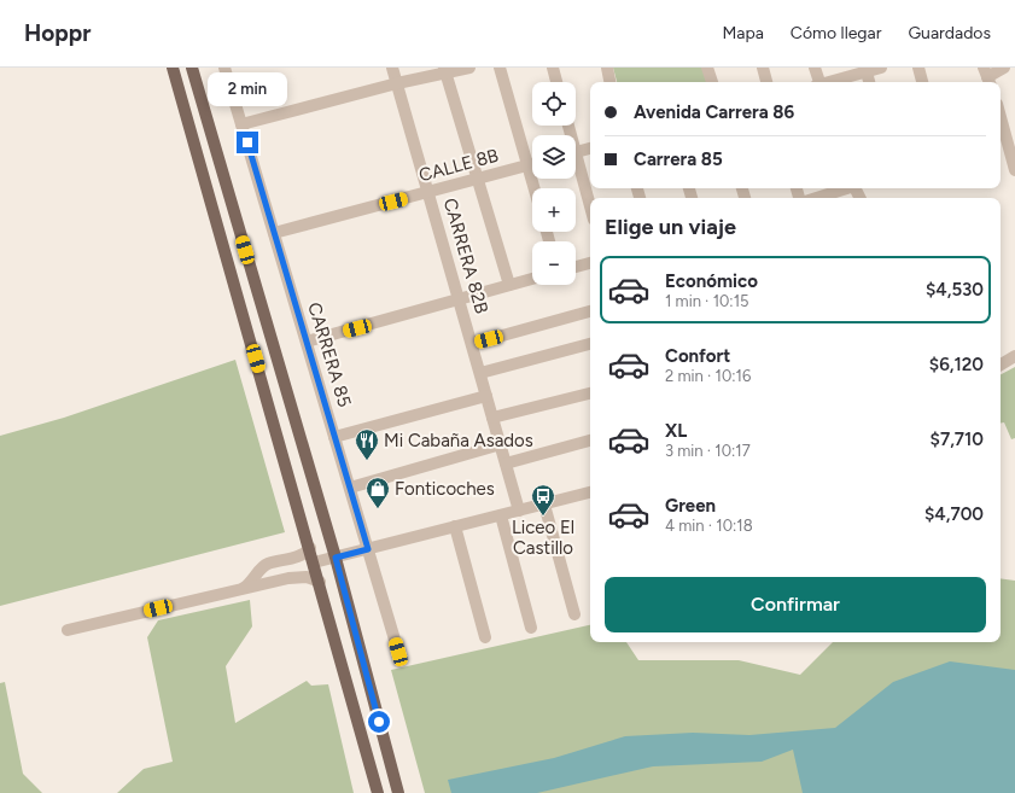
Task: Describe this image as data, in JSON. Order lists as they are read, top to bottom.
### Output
{
  "streets": {
    "street": ["CALLE 8B", "CARRERA 82B", "CARRERA 85"]
  },
  "crossings": [
    ["CALLE 8B", "CARRERA 82B"],
    ["CALLE 8B", "CARRERA 85"]
  ],
  "places": {
    "restaurant": ["Mi Cabaña Asados"],
    "shop": ["Fonticoches"],
    "bus stop": ["Liceo El Castillo"]
  },
  "page": {
    "header": "Hoppr",
    "nav": ["Mapa", "Cómo llegar", "Guardados"],
    "bubble": "2 min",
    "map_buttons": ["+", "−"],
    "banner": ["Avenida Carrera 86", "Carrera 85"],
    "heading": "Elige un viaje",
    "list": [
      {
        "name": "Económico",
        "note": "1 min · 10:15",
        "value": "$4,530"
      },
      {
        "name": "Confort",
        "note": "2 min · 10:16",
        "value": "$6,120"
      },
      {
        "name": "XL",
        "note": "3 min · 10:17",
        "value": "$7,710"
      },
      {
        "name": "Green",
        "note": "4 min · 10:18",
        "value": "$4,700"
      }
    ],
    "buttons": "Confirmar"
  }
}
